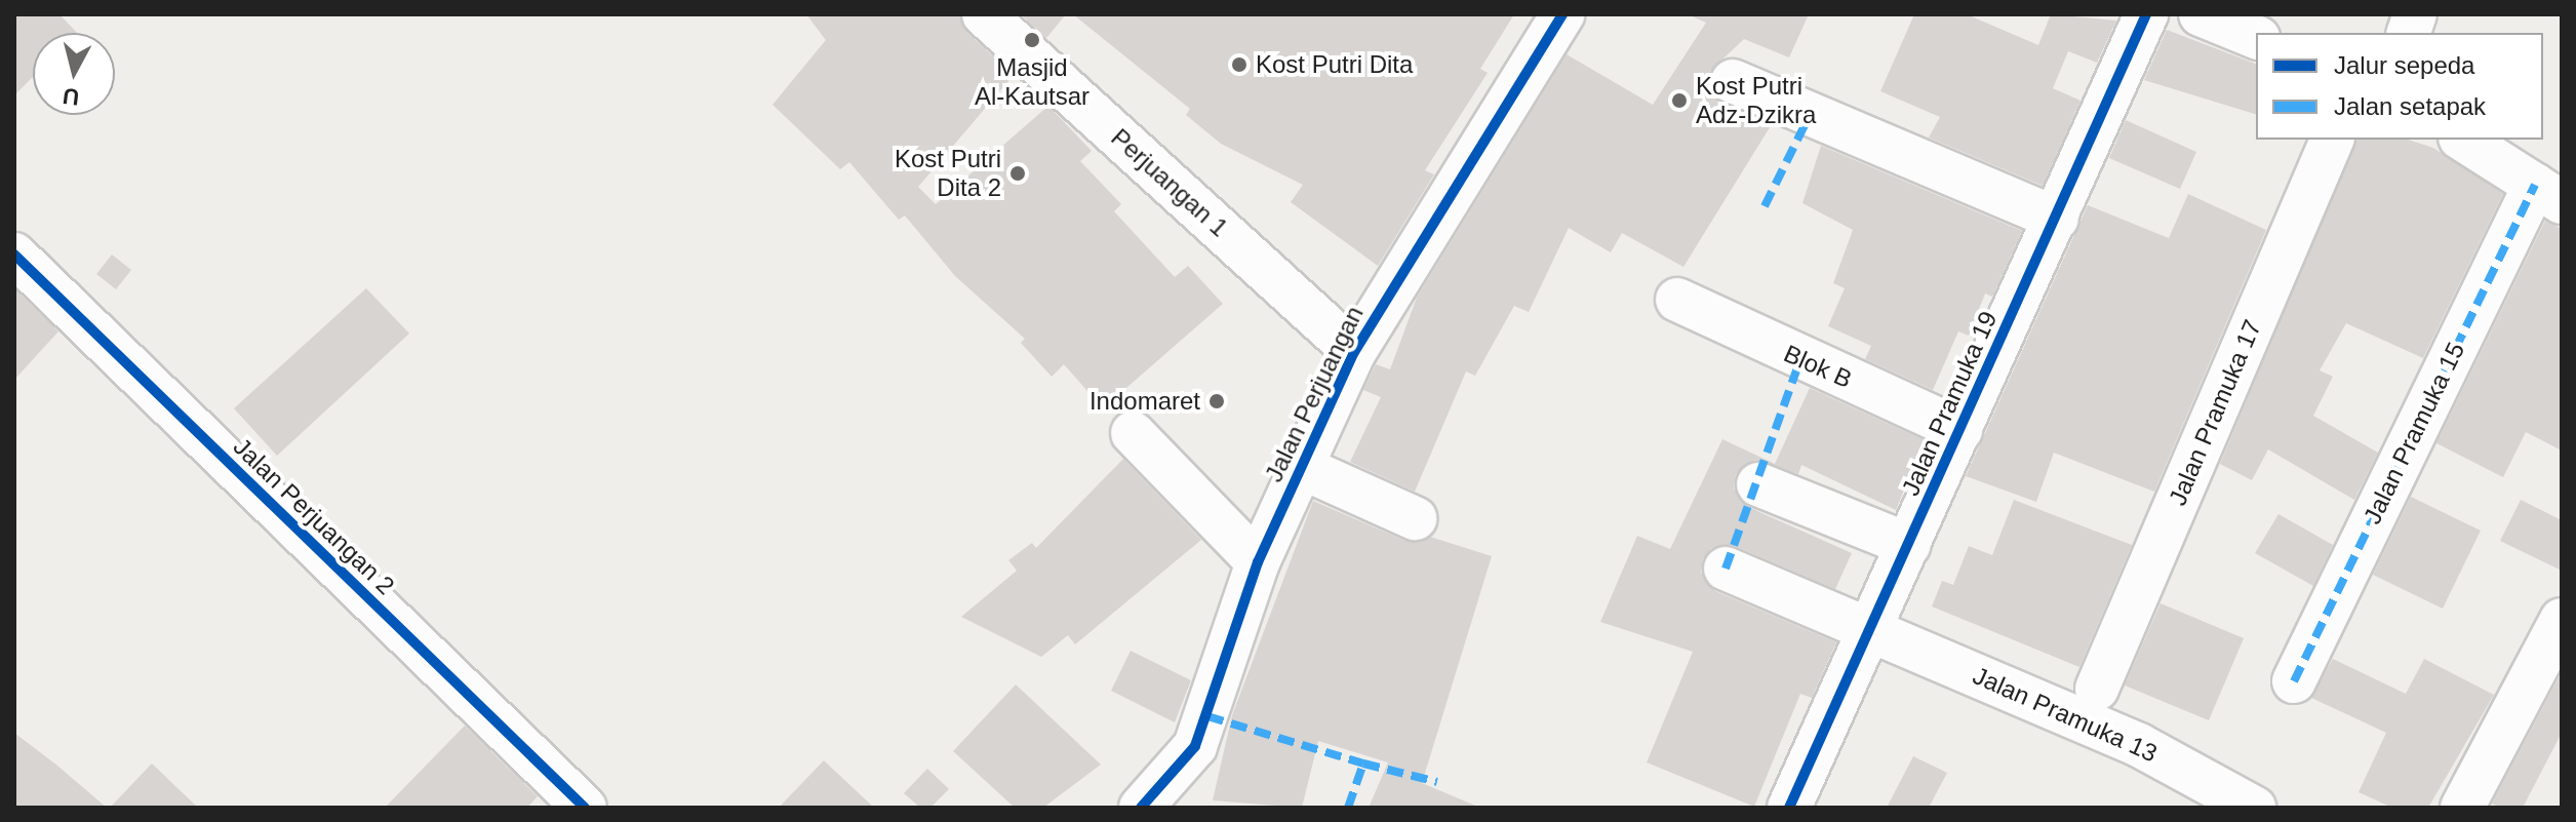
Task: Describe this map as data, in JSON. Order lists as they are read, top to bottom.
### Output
{
  "streets": {
    "street": [
      "Perjuangan 1",
      "Blok B",
      "Jalan Perjuangan",
      "Jalan Pramuka 19",
      "Jalan Pramuka 17",
      "Jalan Pramuka 15",
      "Jalan Perjuangan 2",
      "Jalan Pramuka 13"
    ]
  },
  "crossings": [
    ["Perjuangan 1", "Jalan Perjuangan"],
    ["Blok B", "Jalan Pramuka 19"],
    ["Jalan Pramuka 19", "Jalan Pramuka 13"]
  ],
  "places": [
    "Masjid Al-Kautsar",
    "Kost Putri Dita",
    "Kost Putri Adz-Dzikra",
    "Kost Putri Dita 2",
    "Indomaret"
  ],
  "legend": ["Jalur sepeda", "Jalan setapak"],
  "north": "bottom"
}
